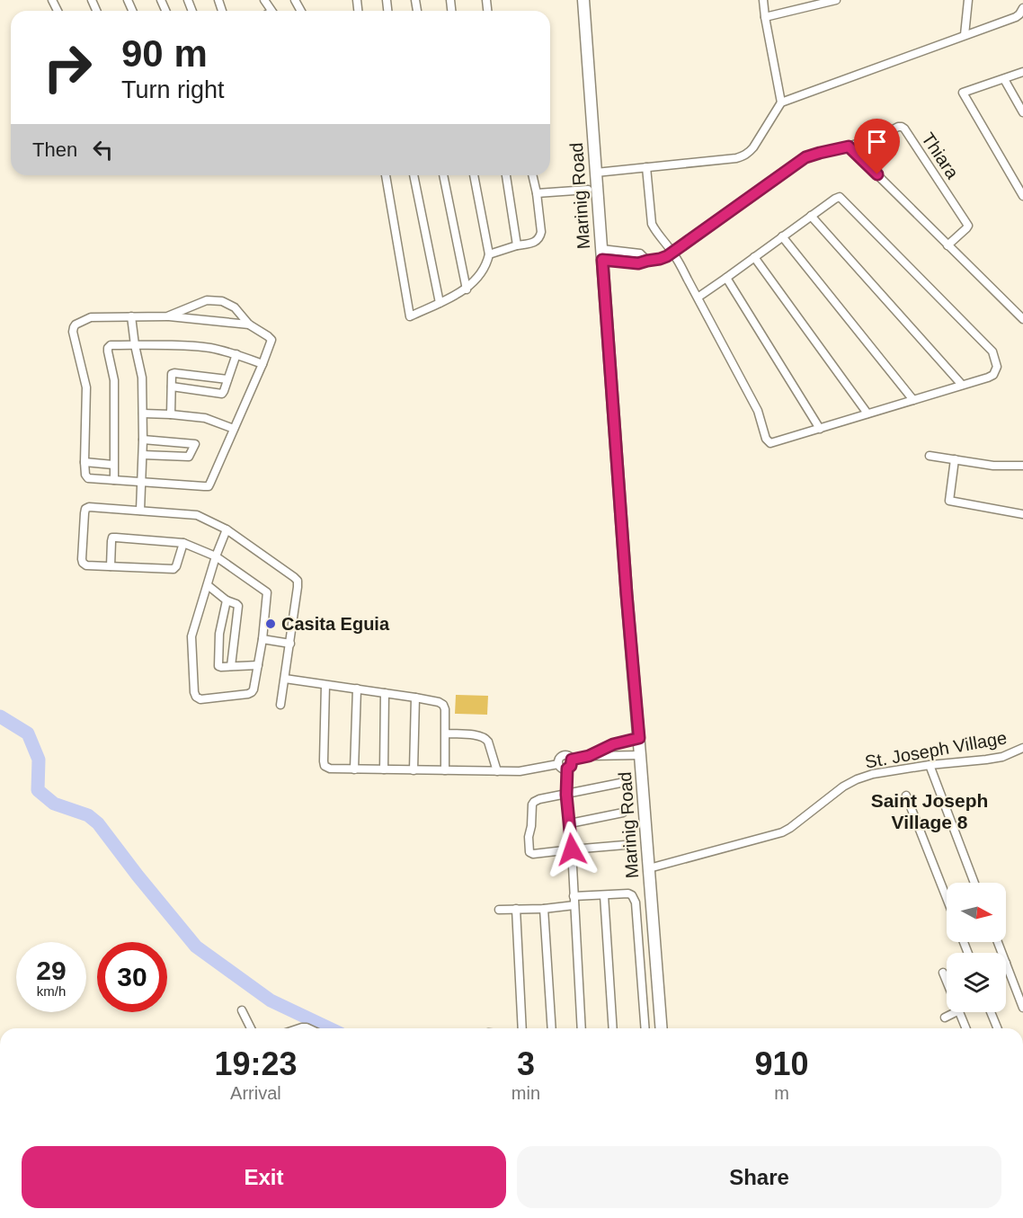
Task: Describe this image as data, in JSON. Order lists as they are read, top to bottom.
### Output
{
  "streets": {
    "street": ["Thiara", "Marinig Road", "St. Joseph Village"]
  },
  "crossings": [
    ["Marinig Road", "St. Joseph Village"]
  ],
  "districts": ["Saint Joseph Village 8"],
  "places": ["Casita Eguia"],
  "north": "right",
  "page": {
    "turn": ["90 m", "Turn right"],
    "then": "Then",
    "speed": "29 km/h",
    "limit": "30",
    "eta": [
      "19:23",
      "Arrival",
      "3",
      "min",
      "910",
      "m"
    ],
    "buttons": ["Exit", "Share"]
  }
}
